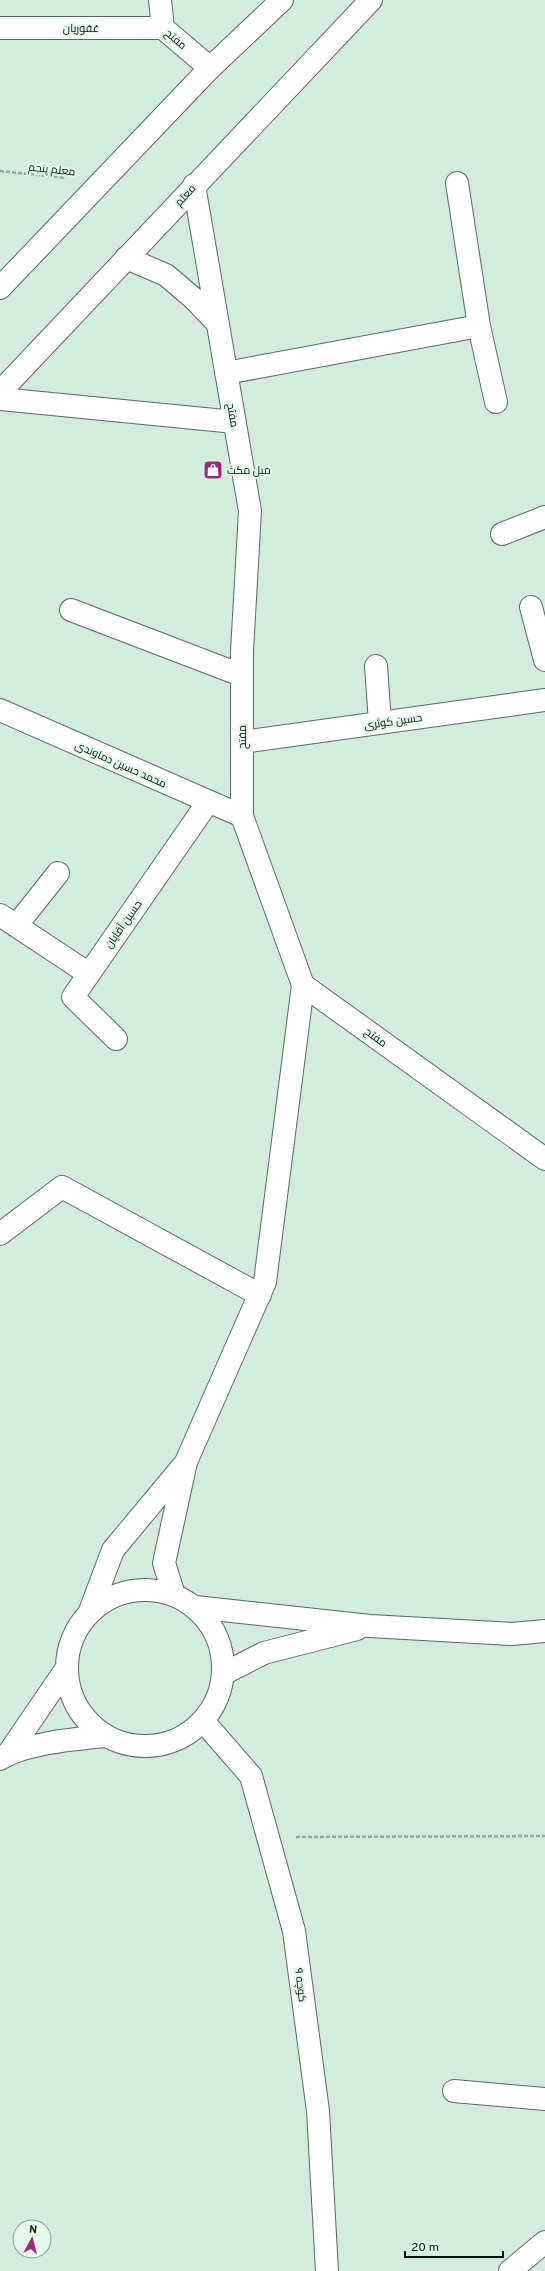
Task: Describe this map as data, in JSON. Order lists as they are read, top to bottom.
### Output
{
  "streets": {
    "street": [
      "غفوریان",
      "مفتح",
      "معلم",
      "حسین کوثری",
      "محمد حسین دماوندی",
      "حسین آقایان",
      "کوچه ۹"
    ],
    "path": ["معلم پنجم"]
  },
  "crossings": [
    ["غفوریان", "مفتح"],
    ["مفتح", "معلم"],
    ["مفتح", "حسین کوثری"],
    ["مفتح", "محمد حسین دماوندی"],
    ["محمد حسین دماوندی", "حسین آقایان"]
  ],
  "places": {
    "shop": ["مبل مکث"]
  },
  "scale_bar": "20 m",
  "north": "top"
}
